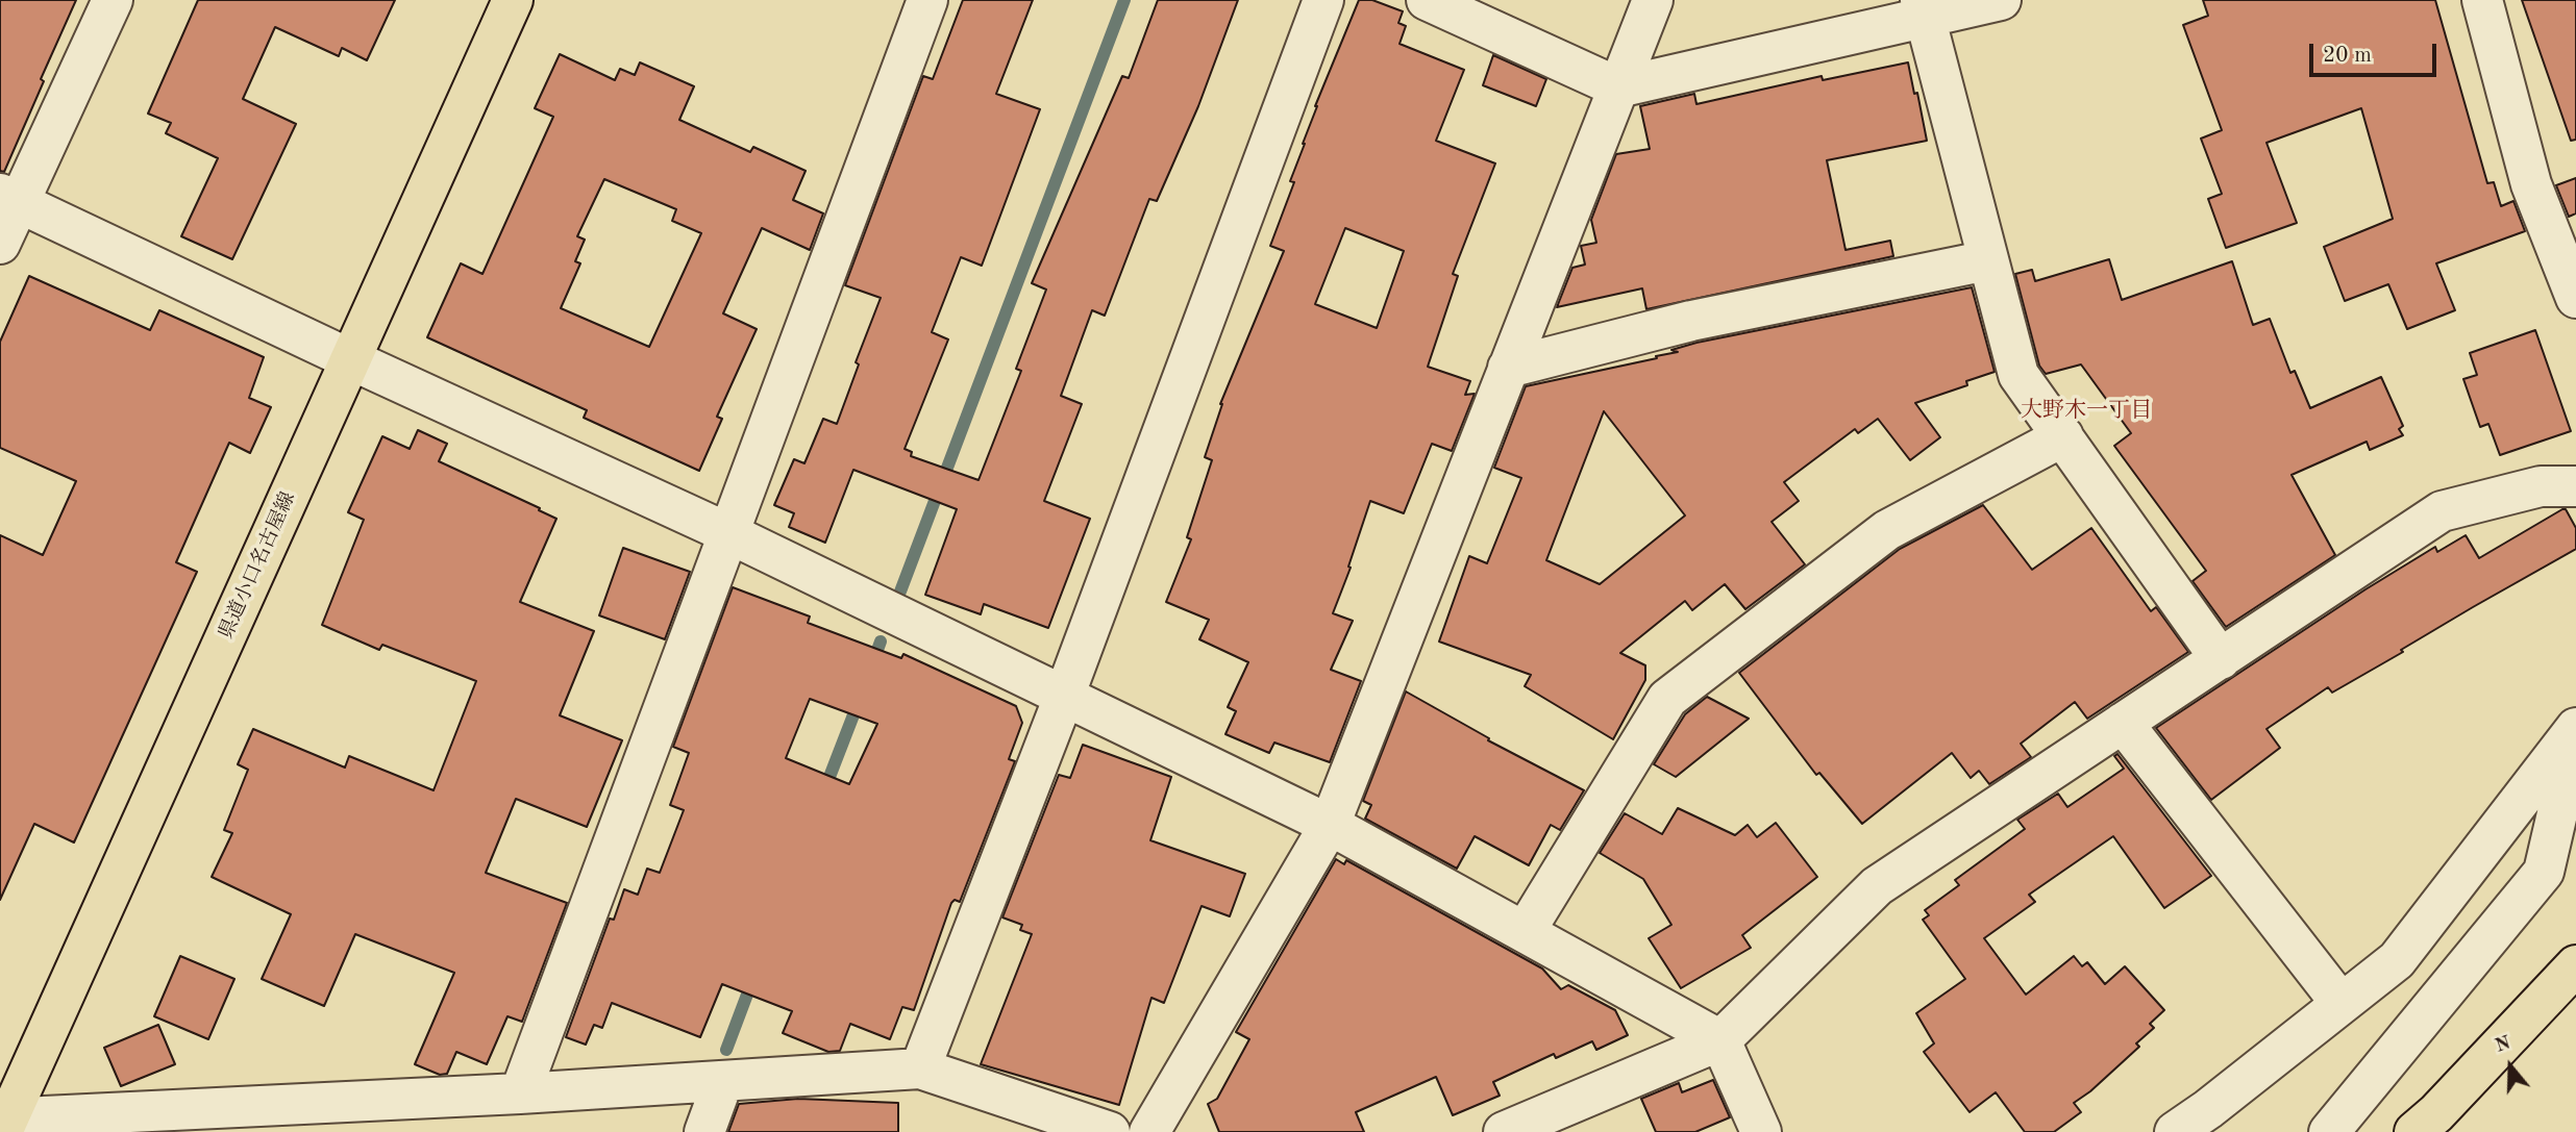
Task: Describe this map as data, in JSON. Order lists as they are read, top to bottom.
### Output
{
  "streets": {
    "main road": ["県道小口名古屋線"]
  },
  "districts": ["大野木一丁目"],
  "scale_bar": "20 m",
  "north": "top"
}
